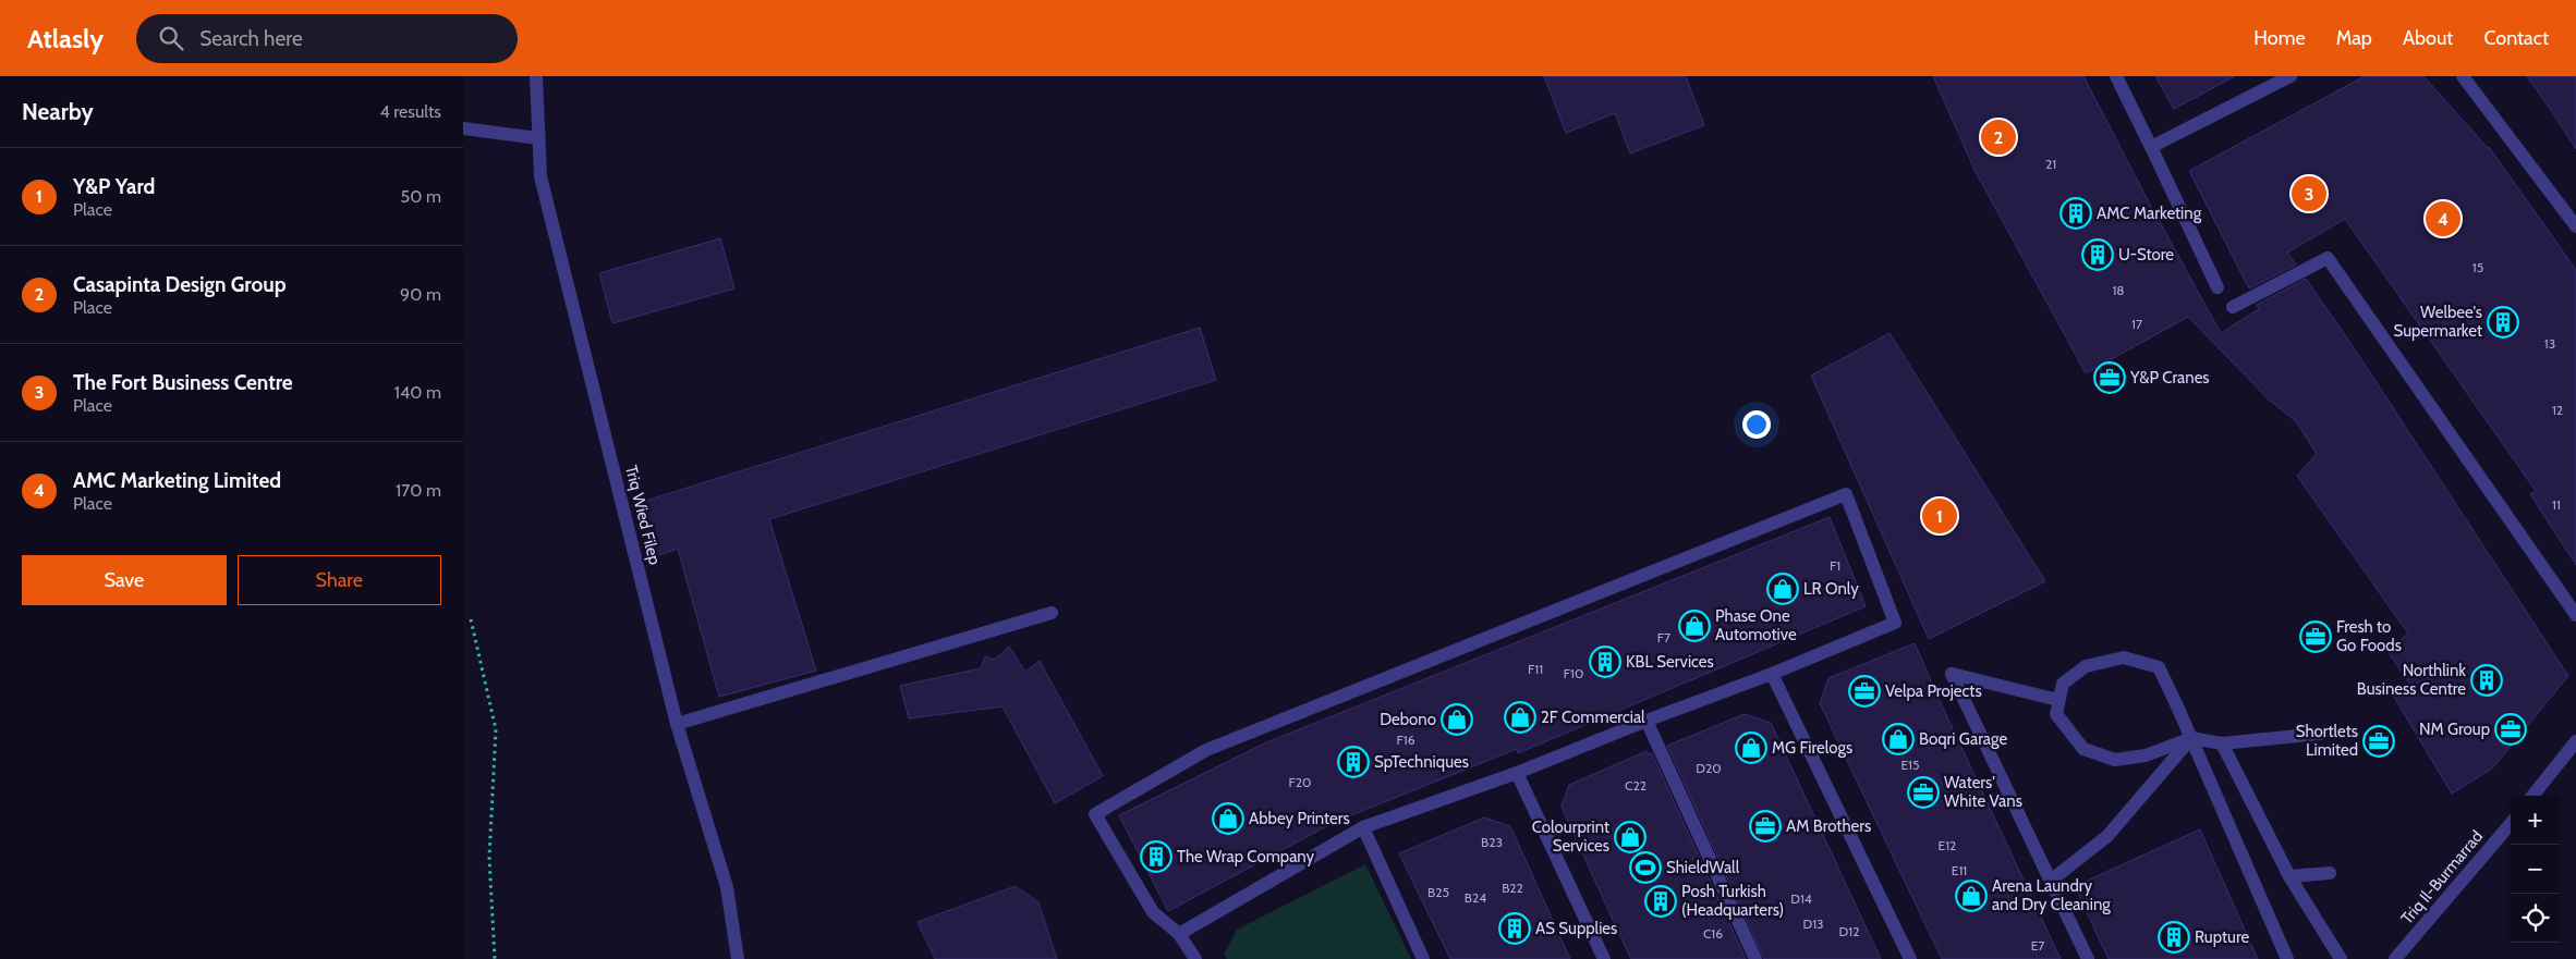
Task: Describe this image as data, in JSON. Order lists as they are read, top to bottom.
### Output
{
  "streets": {
    "street": ["Triq Wied Filep", "Triq Il-Burmarrad"]
  },
  "places": {
    "building": [
      "AMC Marketing",
      "U-Store",
      "Welbee's Supermarket",
      "KBL Services",
      "Northlink Business Centre",
      "SpTechniques",
      "The Wrap Company",
      "Posh Turkish (Headquarters)",
      "AS Supplies",
      "Rupture"
    ],
    "office": [
      "Y&P Cranes",
      "Fresh to Go Foods",
      "Velpa Projects",
      "NM Group",
      "Shortlets Limited",
      "Waters' White Vans",
      "AM Brothers"
    ],
    "shop": [
      "LR Only",
      "Phase One Automotive",
      "2F Commercial",
      "Debono",
      "Boqri Garage",
      "MG Firelogs",
      "Abbey Printers",
      "Colourprint Services",
      "Arena Laundry and Dry Cleaning"
    ],
    "sports": ["ShieldWall"]
  },
  "house_numbers": [
    "21",
    "15",
    "18",
    "17",
    "13",
    "12",
    "11",
    "F1",
    "F7",
    "F11",
    "F10",
    "F16",
    "E15",
    "D20",
    "F20",
    "C22",
    "B23",
    "E12",
    "E11",
    "B22",
    "B25",
    "B24",
    "D14",
    "D13",
    "D12",
    "C16",
    "E7"
  ],
  "page": {
    "header": "Atlasly",
    "search": "Search here",
    "nav": [
      "Home",
      "Map",
      "About",
      "Contact"
    ],
    "heading": ["Nearby", "4 results"],
    "pins": [
      "2",
      "3",
      "4",
      "1"
    ],
    "list": [
      {
        "mark": "1",
        "name": "Y&P Yard",
        "note": "Place",
        "value": "50 m"
      },
      {
        "mark": "2",
        "name": "Casapinta Design Group",
        "note": "Place",
        "value": "90 m"
      },
      {
        "mark": "3",
        "name": "The Fort Business Centre",
        "note": "Place",
        "value": "140 m"
      },
      {
        "mark": "4",
        "name": "AMC Marketing Limited",
        "note": "Place",
        "value": "170 m"
      }
    ],
    "buttons": ["Save", "Share"],
    "map_buttons": ["+", "−"]
  }
}
